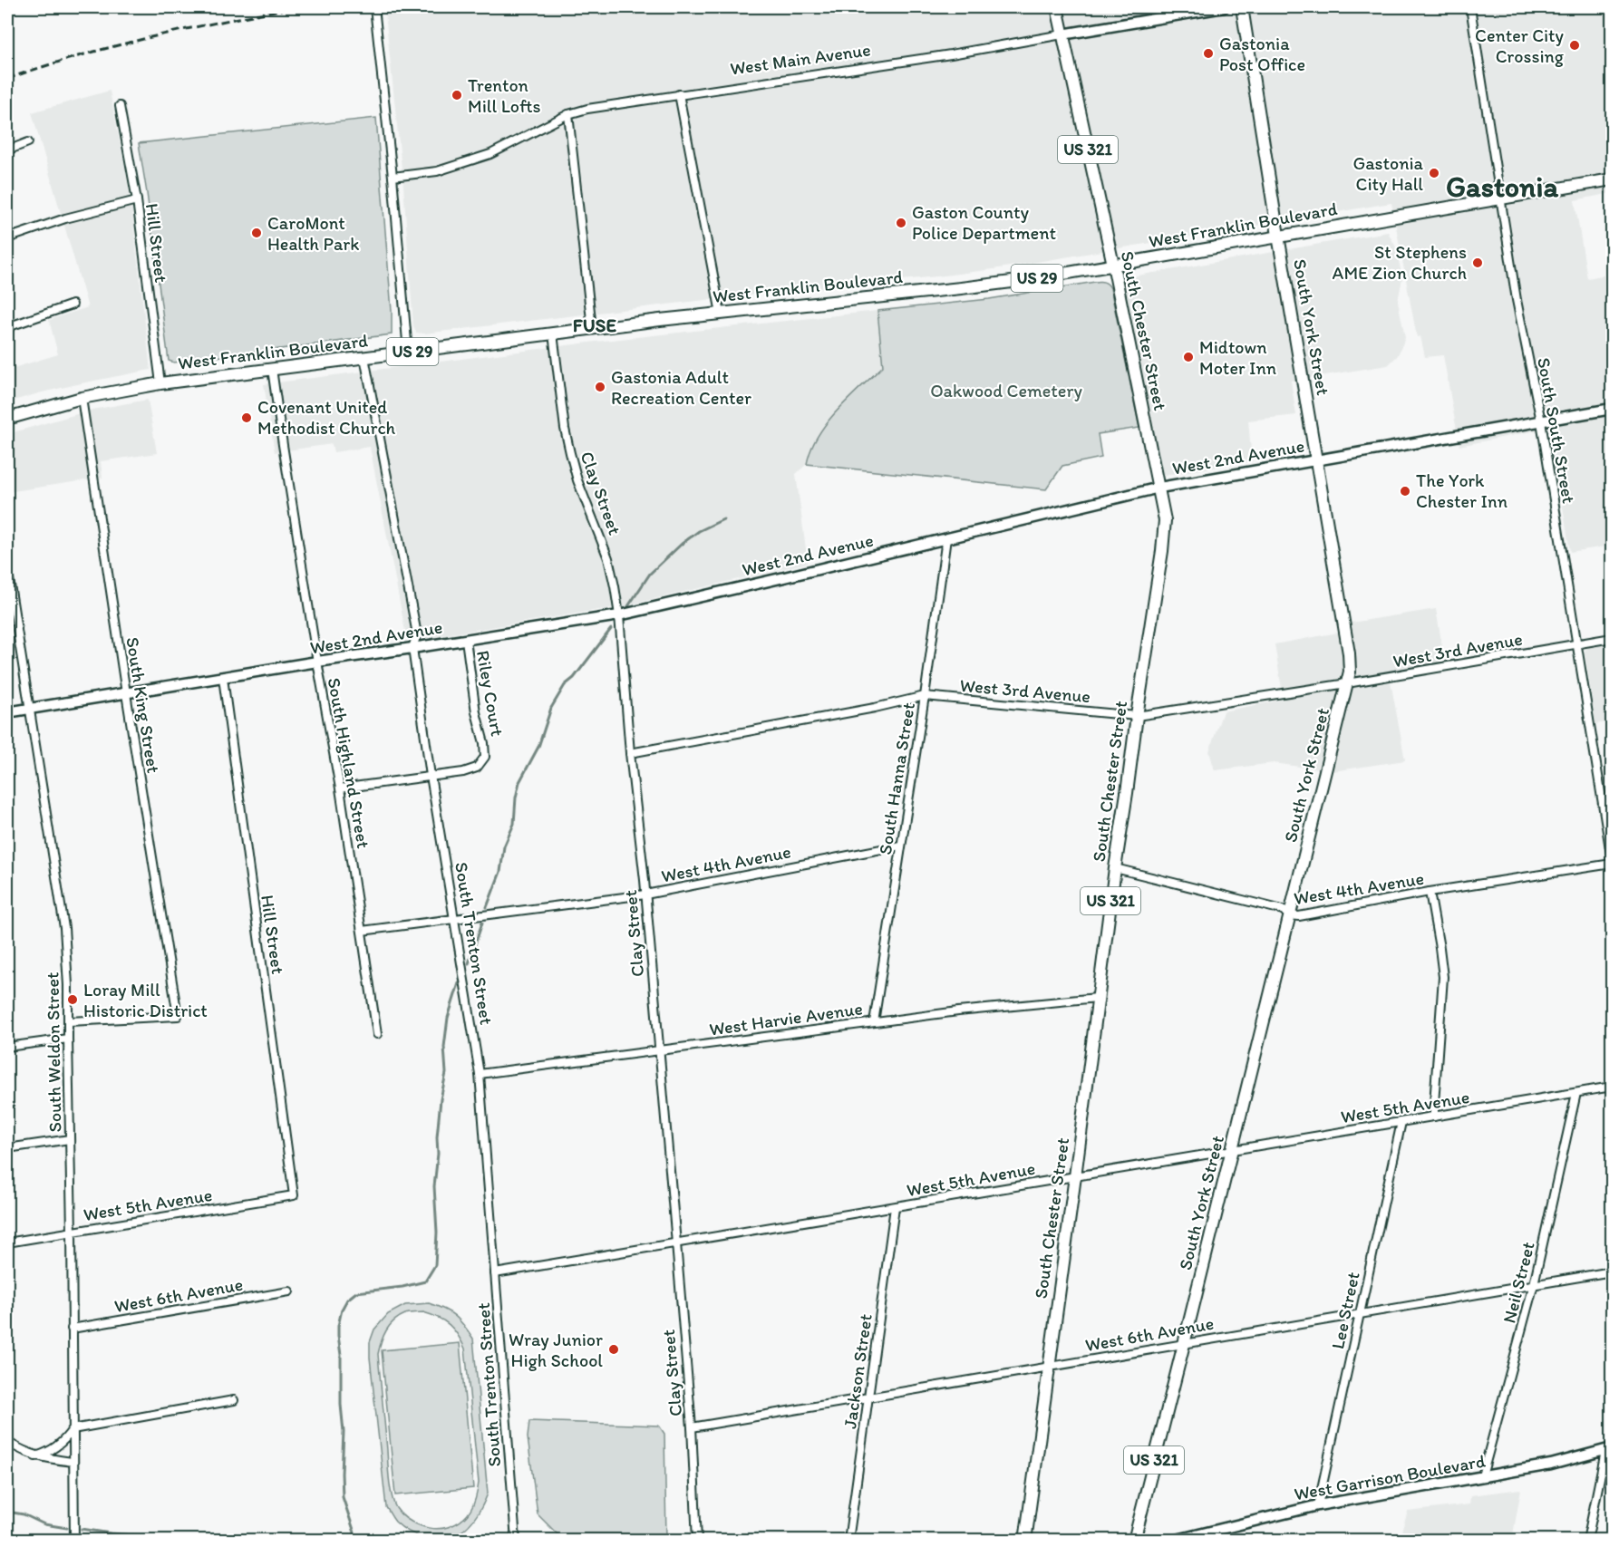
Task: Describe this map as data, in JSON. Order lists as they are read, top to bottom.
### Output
{
  "streets": {
    "main road": [
      "US 321",
      "West Franklin Boulevard",
      "US 29",
      "South York Street",
      "South Chester Street"
    ],
    "street": [
      "West Main Avenue",
      "Hill Street",
      "South South Street",
      "West 2nd Avenue",
      "Clay Street",
      "West 3rd Avenue",
      "Riley Court",
      "South King Street",
      "South Highland Street",
      "South Hanna Street",
      "West 4th Avenue",
      "South Trenton Street",
      "West Harvie Avenue",
      "South Weldon Street",
      "West 5th Avenue",
      "Neil Street",
      "West 6th Avenue",
      "Lee Street",
      "Jackson Street",
      "West Garrison Boulevard"
    ]
  },
  "crossings": [
    ["West Main Avenue", "US 321"],
    ["West Main Avenue", "South Chester Street"],
    ["US 321", "South Chester Street"],
    ["West Franklin Boulevard", "Hill Street"],
    ["West Franklin Boulevard", "South York Street"],
    ["West Franklin Boulevard", "South Chester Street"],
    ["West Franklin Boulevard", "South South Street"],
    ["West Franklin Boulevard", "Clay Street"],
    ["West Franklin Boulevard", "South King Street"],
    ["West Franklin Boulevard", "South Highland Street"],
    ["West Franklin Boulevard", "South Trenton Street"],
    ["Hill Street", "West 2nd Avenue"],
    ["Hill Street", "West 5th Avenue"],
    ["South York Street", "West 2nd Avenue"],
    ["South York Street", "West 3rd Avenue"],
    ["South York Street", "West 4th Avenue"],
    ["South York Street", "West 5th Avenue"],
    ["South York Street", "West 6th Avenue"],
    ["South Chester Street", "West 2nd Avenue"],
    ["South Chester Street", "West 3rd Avenue"],
    ["South Chester Street", "West 4th Avenue"],
    ["South Chester Street", "West Harvie Avenue"],
    ["South Chester Street", "West 5th Avenue"],
    ["South Chester Street", "West 6th Avenue"],
    ["South South Street", "West 2nd Avenue"],
    ["South South Street", "West 3rd Avenue"],
    ["South South Street", "West 4th Avenue"],
    ["West 2nd Avenue", "Clay Street"],
    ["West 2nd Avenue", "Riley Court"],
    ["West 2nd Avenue", "South King Street"],
    ["West 2nd Avenue", "South Highland Street"],
    ["West 2nd Avenue", "South Hanna Street"],
    ["West 2nd Avenue", "South Trenton Street"],
    ["West 2nd Avenue", "South Weldon Street"],
    ["Clay Street", "West 3rd Avenue"],
    ["Clay Street", "West 4th Avenue"],
    ["Clay Street", "West Harvie Avenue"],
    ["Clay Street", "West 5th Avenue"],
    ["Clay Street", "West 6th Avenue"],
    ["West 3rd Avenue", "South Hanna Street"],
    ["Riley Court", "South Trenton Street"],
    ["South King Street", "South Weldon Street"],
    ["South Highland Street", "West 4th Avenue"],
    ["South Hanna Street", "West 4th Avenue"],
    ["South Hanna Street", "West Harvie Avenue"],
    ["West 4th Avenue", "South Trenton Street"],
    ["South Trenton Street", "West Harvie Avenue"],
    ["South Trenton Street", "West 5th Avenue"],
    ["South Weldon Street", "West 5th Avenue"],
    ["South Weldon Street", "West 6th Avenue"],
    ["West 5th Avenue", "Neil Street"],
    ["West 5th Avenue", "Lee Street"],
    ["West 5th Avenue", "Jackson Street"],
    ["Neil Street", "West 6th Avenue"],
    ["Neil Street", "West Garrison Boulevard"],
    ["West 6th Avenue", "Lee Street"],
    ["West 6th Avenue", "Jackson Street"],
    ["Lee Street", "West Garrison Boulevard"]
  ],
  "districts": ["Gastonia", "FUSE"],
  "parks": ["Oakwood Cemetery"],
  "places": [
    "Center City Crossing",
    "Gastonia Post Office",
    "Trenton Mill Lofts",
    "Gastonia City Hall",
    "Gaston County Police Department",
    "CaroMont Health Park",
    "St Stephens AME Zion Church",
    "Midtown Moter Inn",
    "Gastonia Adult Recreation Center",
    "Covenant United Methodist Church",
    "The York Chester Inn",
    "Loray Mill Historic District",
    "Wray Junior High School"
  ]
}
